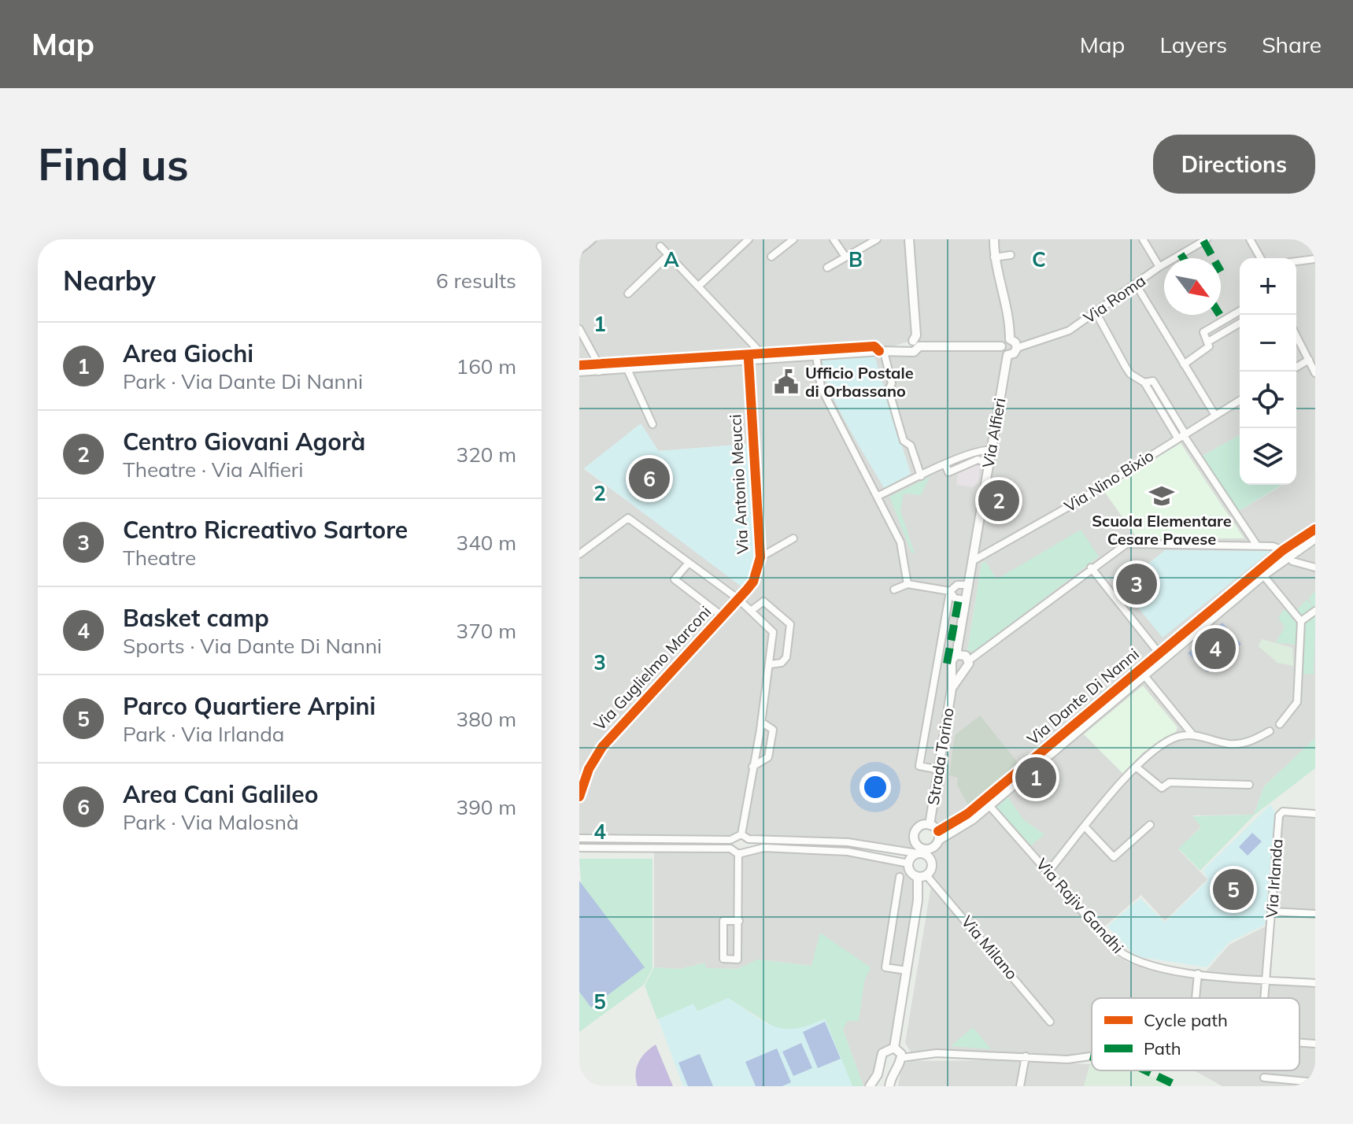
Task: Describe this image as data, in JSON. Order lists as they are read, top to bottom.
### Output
{
  "streets": {
    "street": [
      "Via Roma",
      "Via Alfieri",
      "Via Nino Bixio",
      "Via Antonio Meucci",
      "Via Guglielmo Marconi",
      "Via Dante Di Nanni",
      "Strada Torino",
      "Via Irlanda",
      "Via Rajiv Gandhi",
      "Via Milano"
    ]
  },
  "crossings": [
    ["Via Roma", "Via Alfieri"],
    ["Via Alfieri", "Via Nino Bixio"],
    ["Via Alfieri", "Strada Torino"],
    ["Via Antonio Meucci", "Via Guglielmo Marconi"],
    ["Via Dante Di Nanni", "Strada Torino"],
    ["Via Dante Di Nanni", "Via Rajiv Gandhi"],
    ["Via Irlanda", "Via Rajiv Gandhi"]
  ],
  "places": {
    "public building": ["Ufficio Postale di Orbassano"],
    "school or university": ["Scuola Elementare Cesare Pavese"]
  },
  "legend": ["Cycle path", "Path"],
  "north": "bottom right",
  "page": {
    "header": "Map",
    "nav": ["Map", "Layers", "Share"],
    "buttons": "Directions",
    "title": "Find us",
    "heading": ["Nearby", "6 results"],
    "map_buttons": ["+", "−"],
    "list": [
      {
        "mark": "1",
        "name": "Area Giochi",
        "note": "Park · Via Dante Di Nanni",
        "value": "160 m"
      },
      {
        "mark": "2",
        "name": "Centro Giovani Agorà",
        "note": "Theatre · Via Alfieri",
        "value": "320 m"
      },
      {
        "mark": "3",
        "name": "Centro Ricreativo Sartore",
        "note": "Theatre",
        "value": "340 m"
      },
      {
        "mark": "4",
        "name": "Basket camp",
        "note": "Sports · Via Dante Di Nanni",
        "value": "370 m"
      },
      {
        "mark": "5",
        "name": "Parco Quartiere Arpini",
        "note": "Park · Via Irlanda",
        "value": "380 m"
      },
      {
        "mark": "6",
        "name": "Area Cani Galileo",
        "note": "Park · Via Malosnà",
        "value": "390 m"
      }
    ],
    "pins": [
      "6",
      "2",
      "3",
      "4",
      "1",
      "5"
    ]
  },
  "grid": {
    "columns": ["A", "B", "C"],
    "rows": [
      "1",
      "2",
      "3",
      "4",
      "5"
    ]
  }
}
